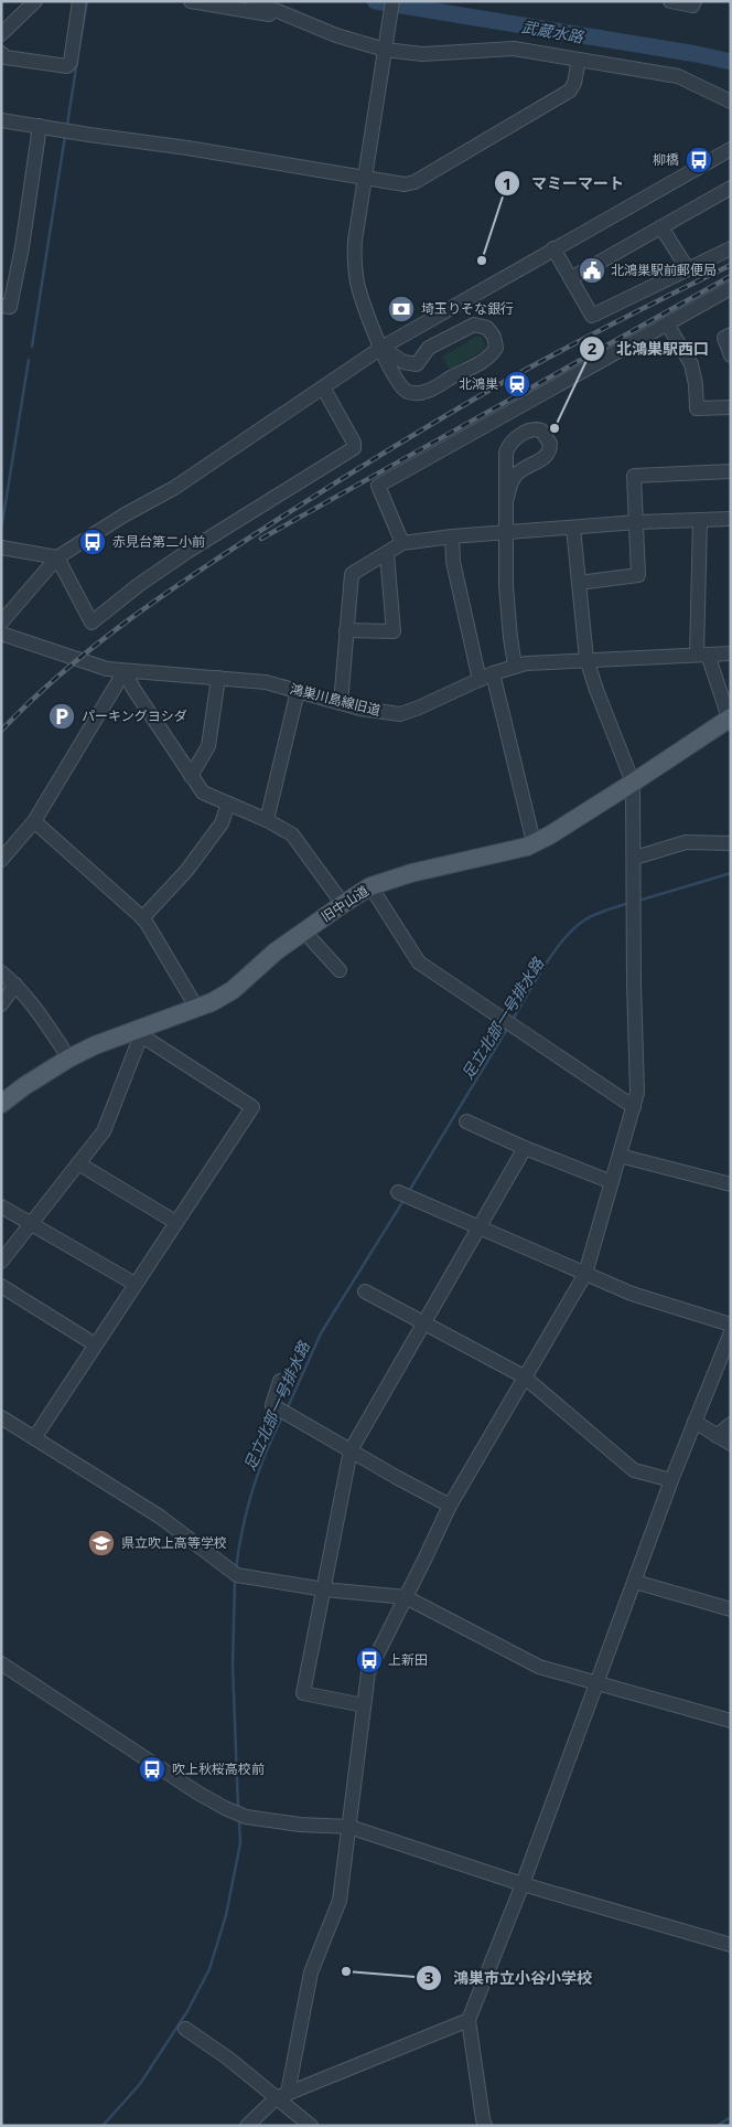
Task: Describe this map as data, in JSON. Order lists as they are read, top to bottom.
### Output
{
  "streets": {
    "main road": ["旧中山道"],
    "street": ["鴻巣川島線旧道"]
  },
  "water": ["武蔵水路", "足立北部一号排水路"],
  "places": {
    "bus stop": [
      "柳橋",
      "赤見台第二小前",
      "上新田",
      "吹上秋桜高校前"
    ],
    "other": ["マミーマート", "北鴻巣駅西口", "鴻巣市立小谷小学校"],
    "public building": ["北鴻巣駅前郵便局"],
    "bank": ["埼玉りそな銀行"],
    "station": ["北鴻巣"],
    "parking": ["パーキングヨシダ"],
    "school or university": ["県立吹上高等学校"]
  }
}
